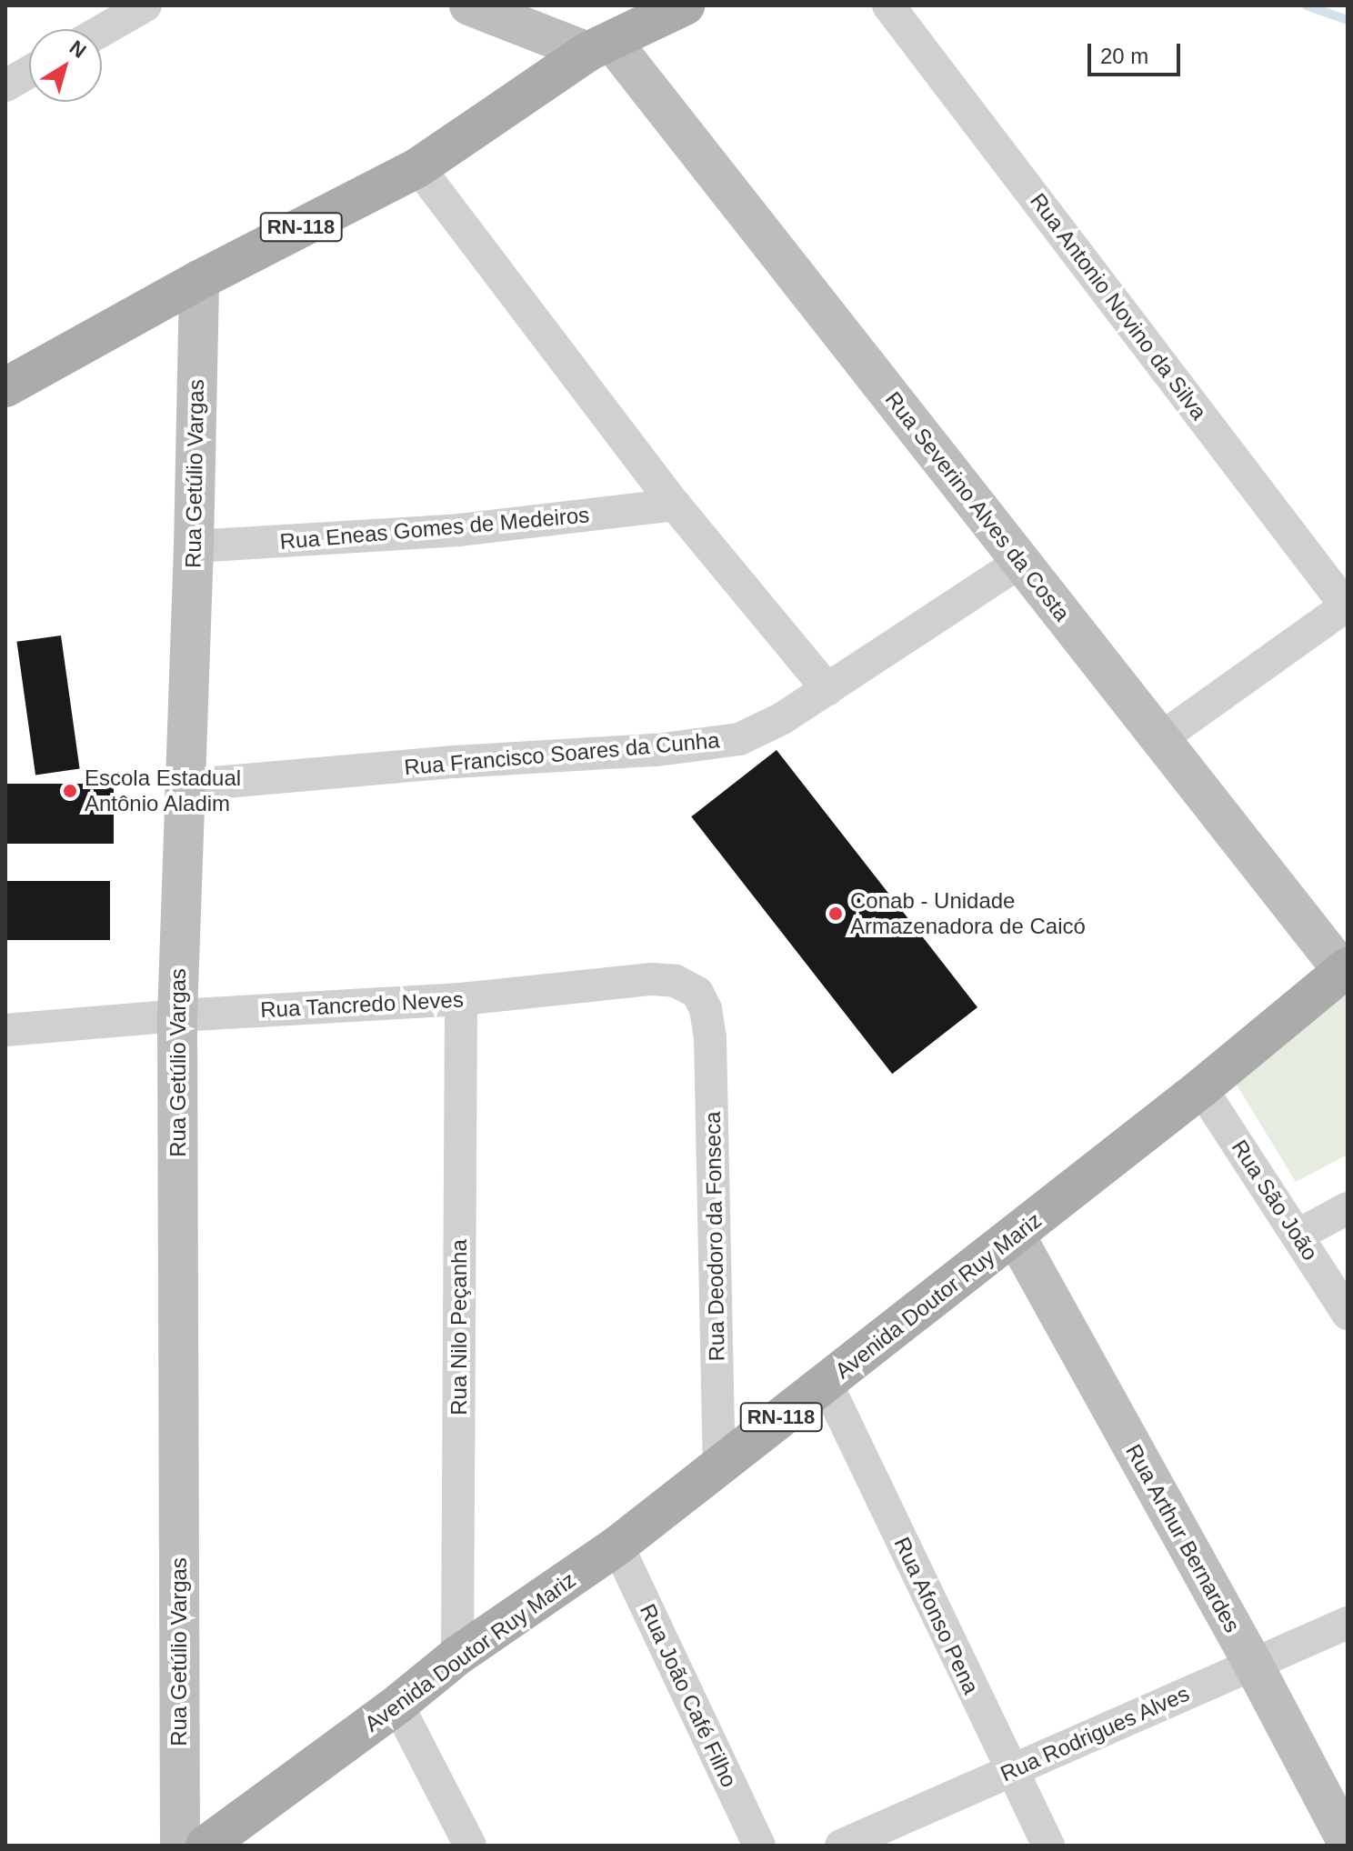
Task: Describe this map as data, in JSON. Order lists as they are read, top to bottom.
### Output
{
  "streets": {
    "main road": ["RN-118", "Avenida Doutor Ruy Mariz"],
    "street": [
      "Rua Antonio Novino da Silva",
      "Rua Getúlio Vargas",
      "Rua Severino Alves da Costa",
      "Rua Eneas Gomes de Medeiros",
      "Rua Francisco Soares da Cunha",
      "Rua Tancredo Neves",
      "Rua São João",
      "Rua Deodoro da Fonseca",
      "Rua Nilo Peçanha",
      "Rua Arthur Bernardes",
      "Rua Afonso Pena",
      "Rua João Café Filho",
      "Rua Rodrigues Alves"
    ]
  },
  "crossings": [
    ["RN-118", "Rua Getúlio Vargas"],
    ["RN-118", "Rua Severino Alves da Costa"],
    ["Rua Getúlio Vargas", "Rua Eneas Gomes de Medeiros"],
    ["Rua Getúlio Vargas", "Rua Francisco Soares da Cunha"],
    ["Rua Getúlio Vargas", "Rua Tancredo Neves"],
    ["Rua Getúlio Vargas", "Avenida Doutor Ruy Mariz"],
    ["Rua Severino Alves da Costa", "Rua Francisco Soares da Cunha"],
    ["Rua Severino Alves da Costa", "Avenida Doutor Ruy Mariz"],
    ["Rua Tancredo Neves", "Rua Deodoro da Fonseca"],
    ["Rua Tancredo Neves", "Rua Nilo Peçanha"],
    ["Rua São João", "Avenida Doutor Ruy Mariz"],
    ["Rua Deodoro da Fonseca", "Avenida Doutor Ruy Mariz"],
    ["Avenida Doutor Ruy Mariz", "Rua Nilo Peçanha"],
    ["Avenida Doutor Ruy Mariz", "Rua Arthur Bernardes"],
    ["Avenida Doutor Ruy Mariz", "Rua Afonso Pena"],
    ["Avenida Doutor Ruy Mariz", "Rua João Café Filho"],
    ["Rua Arthur Bernardes", "Rua Rodrigues Alves"],
    ["Rua Afonso Pena", "Rua Rodrigues Alves"]
  ],
  "places": ["Escola Estadual Antônio Aladim", "Conab - Unidade Armazenadora de Caicó"],
  "scale_bar": "20 m",
  "north": "top right"
}
